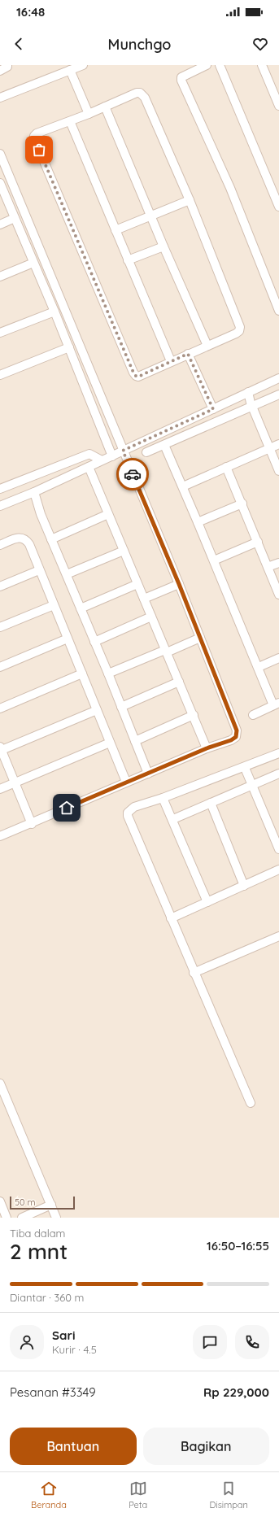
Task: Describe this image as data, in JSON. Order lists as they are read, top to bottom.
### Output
{
  "scale_bar": "50 m",
  "page": {
    "status": "16:48",
    "header": "Munchgo",
    "scale": "50 m",
    "heading": ["2 mnt", "Tiba dalam", "16:50–16:55"],
    "panel": [
      "Sari",
      "Kurir · 4.5",
      "Pesanan #3349",
      "Rp 229,000"
    ],
    "bar": "Diantar · 360 m",
    "buttons": ["Bantuan", "Bagikan"],
    "tabs": ["Beranda", "Peta", "Disimpan"]
  }
}
